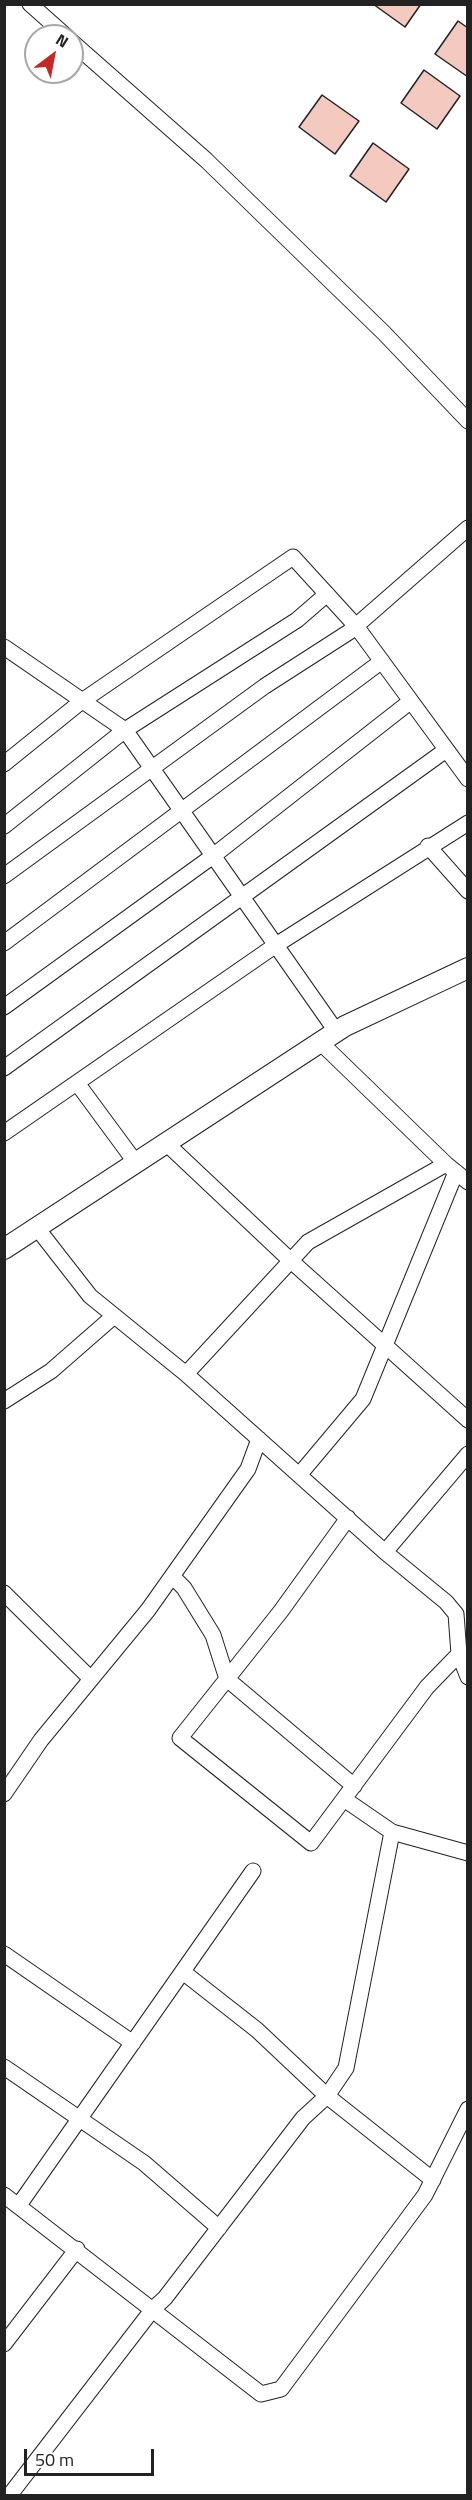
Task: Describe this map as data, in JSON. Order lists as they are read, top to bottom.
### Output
{
  "scale_bar": "50 m",
  "north": "top right"
}
